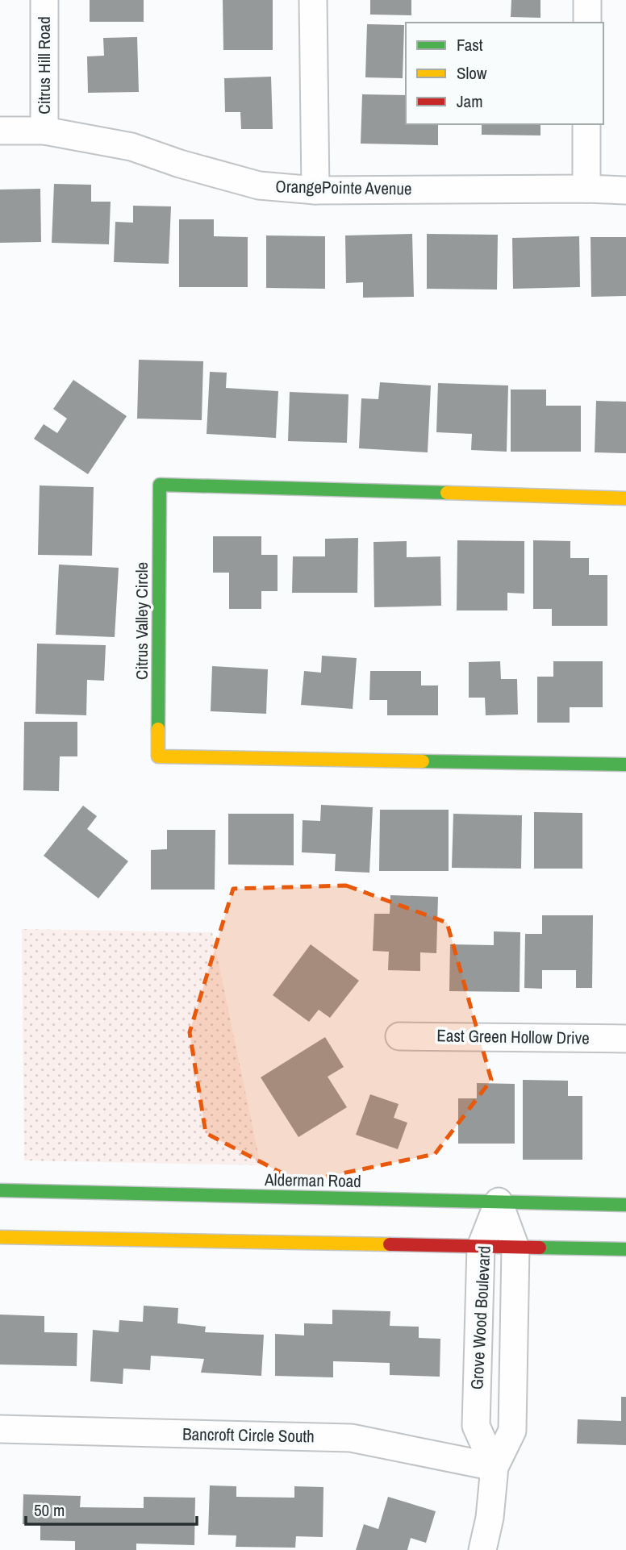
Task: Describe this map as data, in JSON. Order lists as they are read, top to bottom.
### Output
{
  "streets": {
    "main road": ["Citrus Valley Circle", "Alderman Road"],
    "street": [
      "Citrus Hill Road",
      "OrangePointe Avenue",
      "East Green Hollow Drive",
      "Grove Wood Boulevard",
      "Bancroft Circle South"
    ]
  },
  "crossings": [
    ["Citrus Hill Road", "OrangePointe Avenue"],
    ["Alderman Road", "Grove Wood Boulevard"],
    ["Grove Wood Boulevard", "Bancroft Circle South"]
  ],
  "legend": ["Fast", "Slow", "Jam"],
  "scale_bar": "50 m"
}
